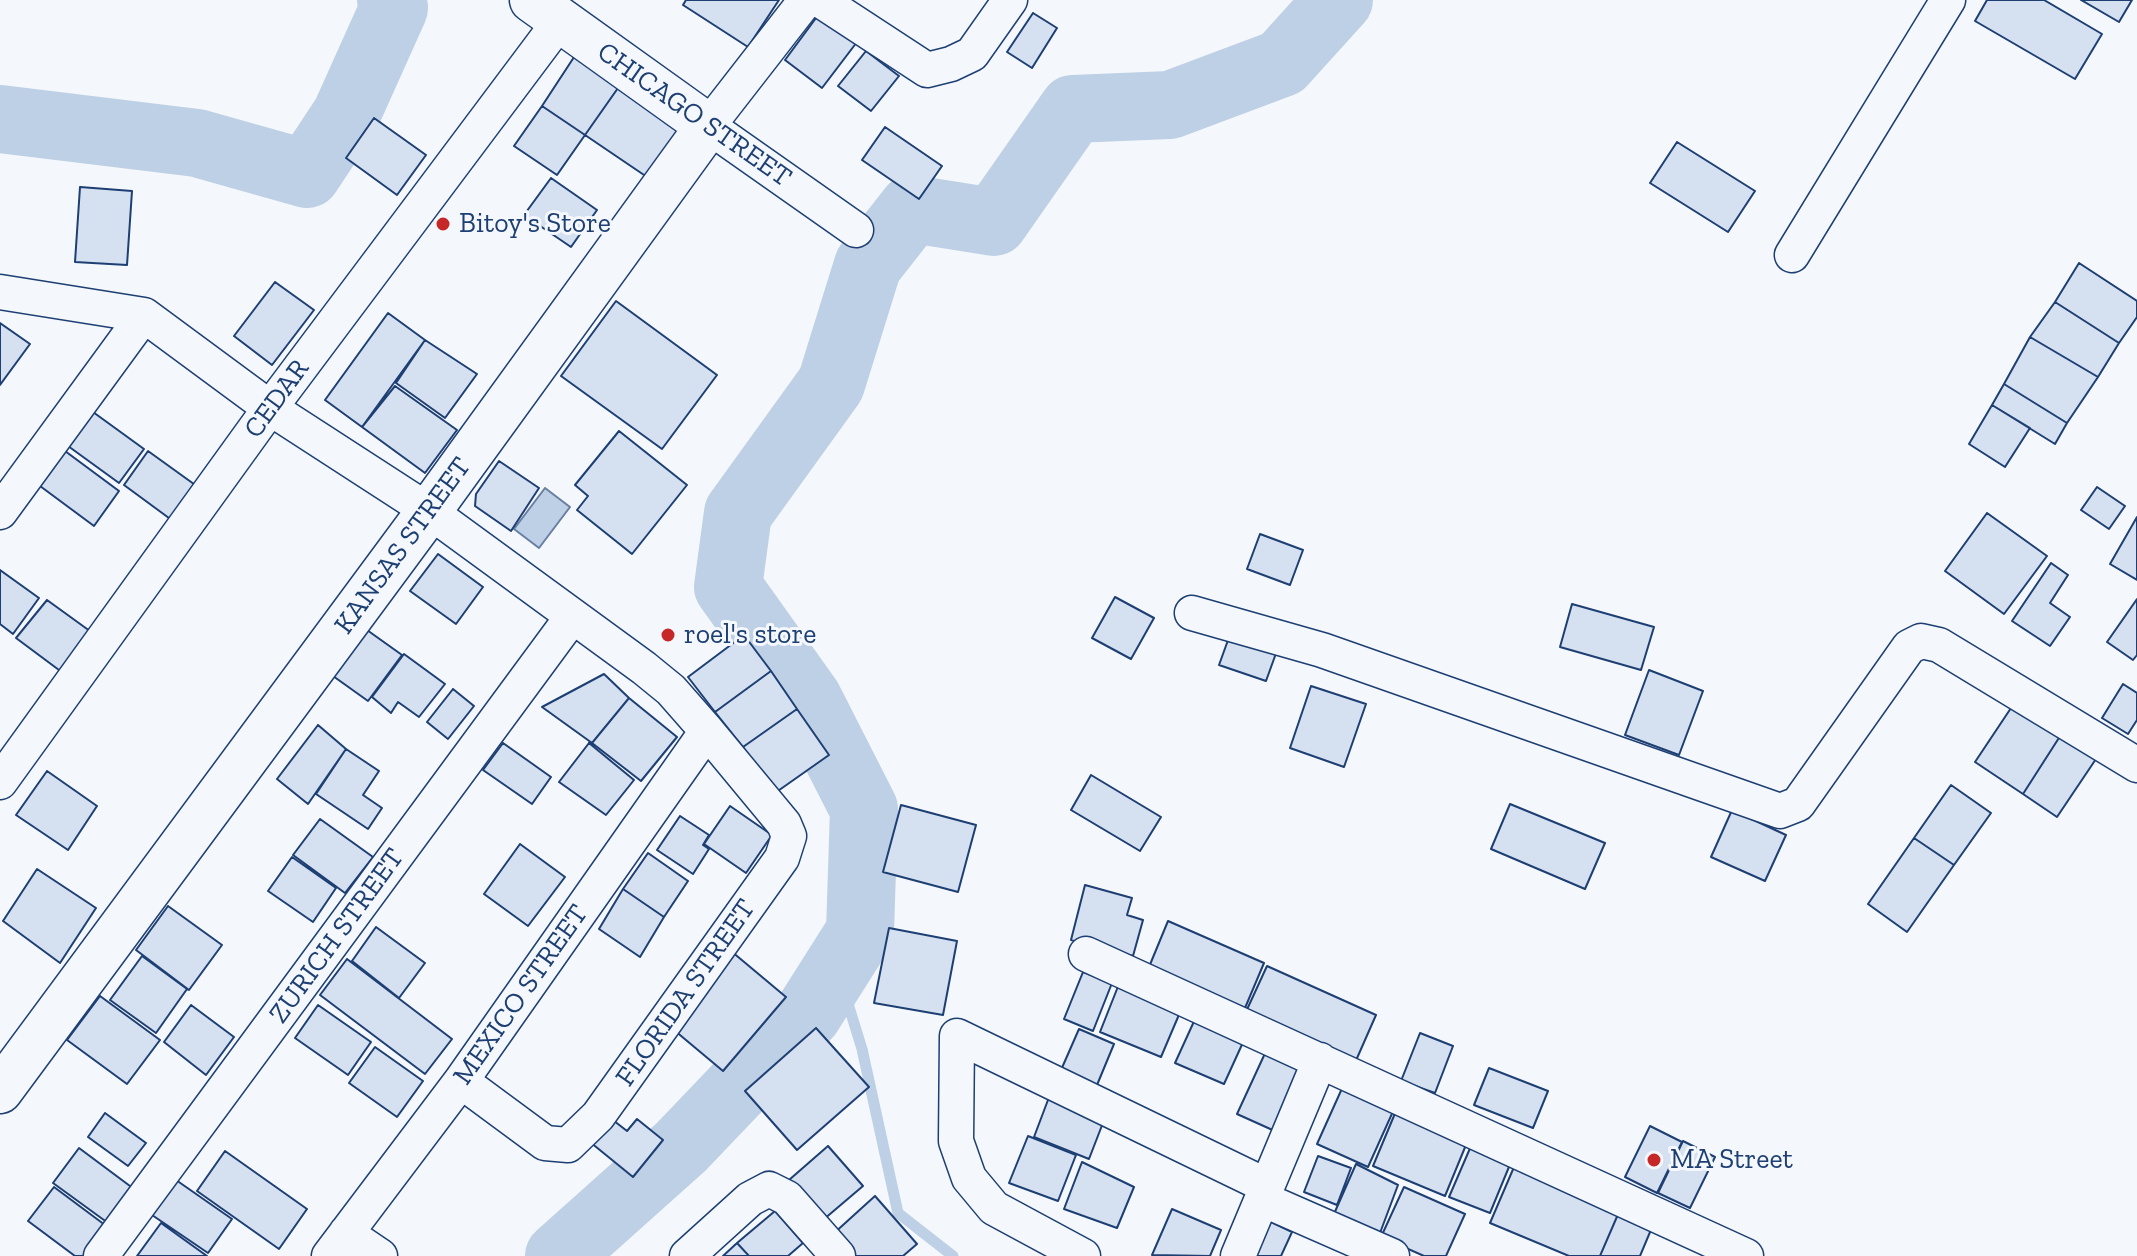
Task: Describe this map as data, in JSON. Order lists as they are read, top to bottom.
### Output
{
  "streets": {
    "street": [
      "CHICAGO STREET",
      "CEDAR",
      "KANSAS STREET",
      "ZURICH STREET",
      "FLORIDA STREET",
      "MEXICO STREET"
    ]
  },
  "crossings": [
    ["CHICAGO STREET", "CEDAR"],
    ["CHICAGO STREET", "KANSAS STREET"],
    ["CEDAR", "FLORIDA STREET"],
    ["KANSAS STREET", "FLORIDA STREET"],
    ["ZURICH STREET", "FLORIDA STREET"],
    ["FLORIDA STREET", "MEXICO STREET"]
  ],
  "places": ["Bitoy's Store", "roel's store", "MA Street"]
}
